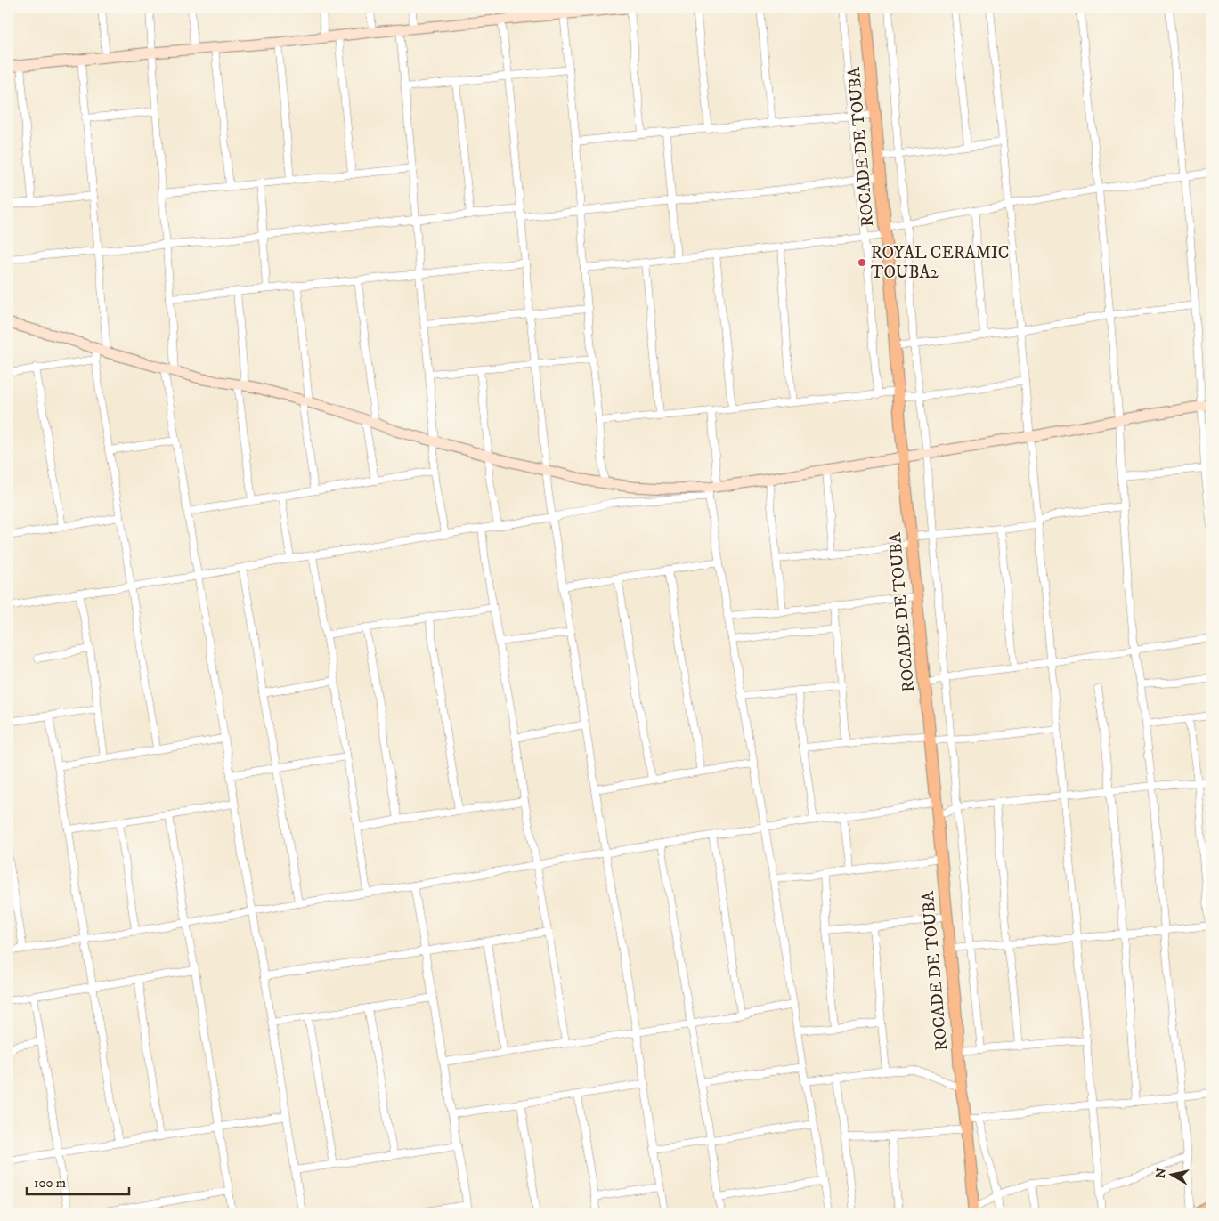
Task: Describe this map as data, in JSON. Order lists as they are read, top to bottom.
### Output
{
  "streets": {
    "main road": ["ROCADE DE TOUBA"]
  },
  "places": ["ROYAL CERAMIC TOUBA2"],
  "scale_bar": "100 m",
  "north": "left"
}
